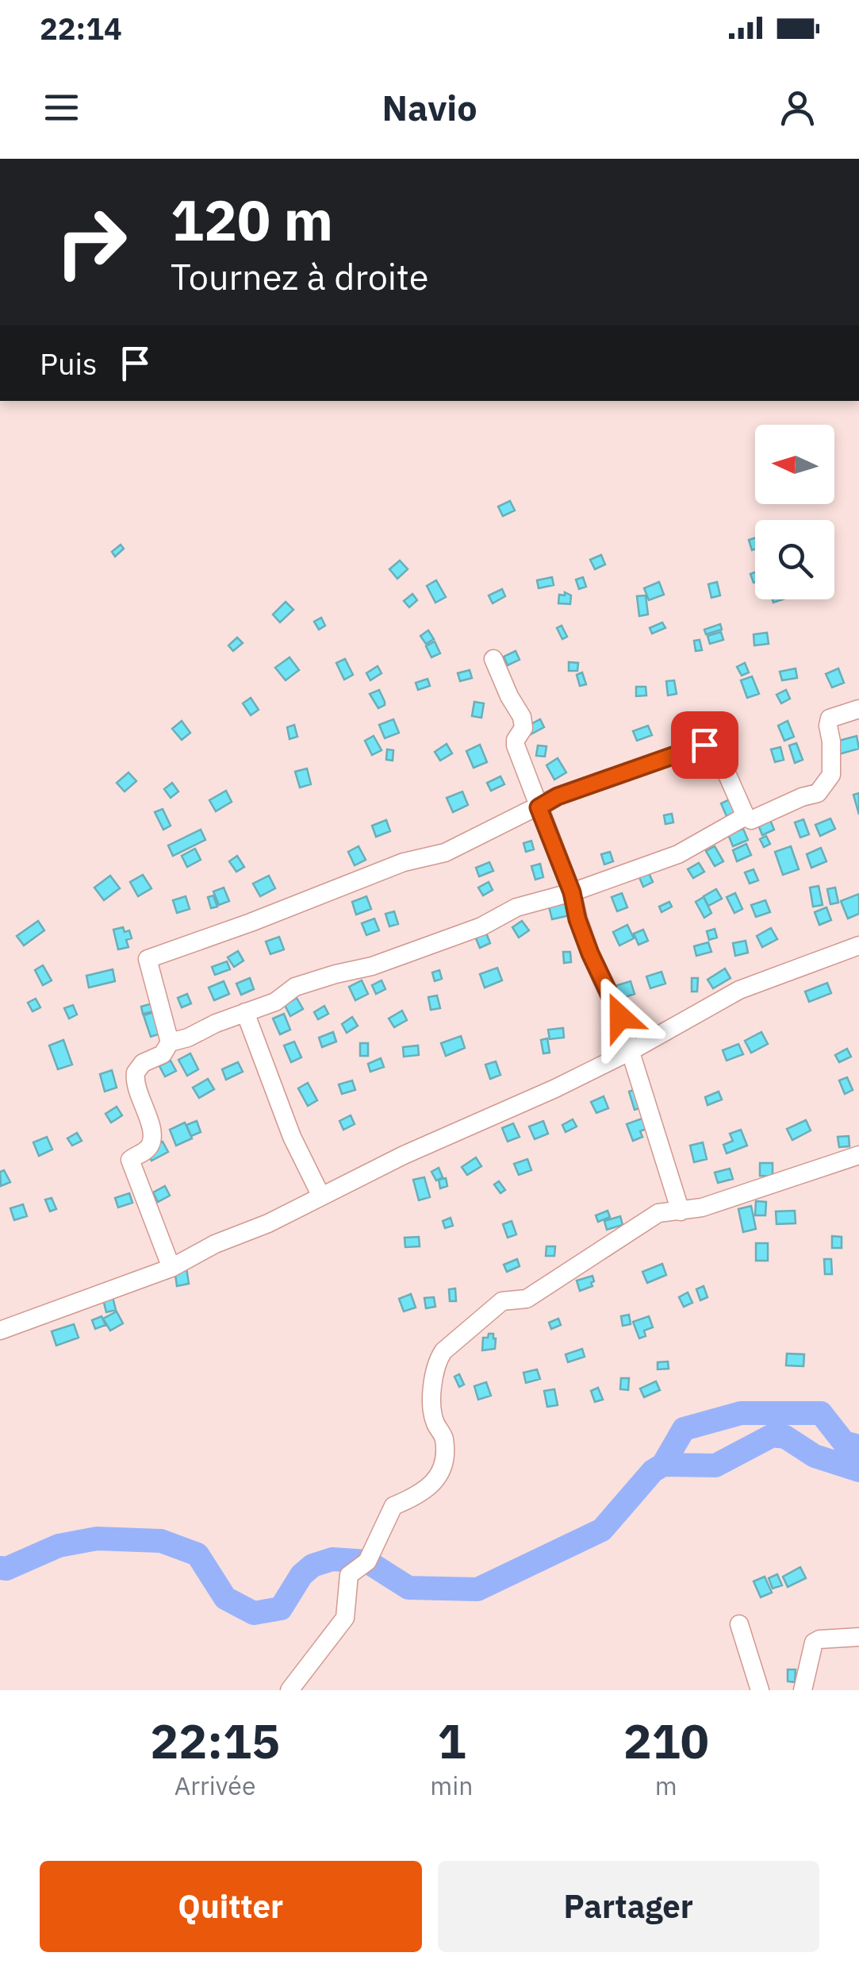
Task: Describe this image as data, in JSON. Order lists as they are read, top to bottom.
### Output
{
  "north": "left",
  "page": {
    "status": "22:14",
    "header": "Navio",
    "turn": ["120 m", "Tournez à droite"],
    "then": "Puis",
    "eta": [
      "22:15",
      "Arrivée",
      "1",
      "min",
      "210",
      "m"
    ],
    "buttons": ["Quitter", "Partager"]
  }
}
